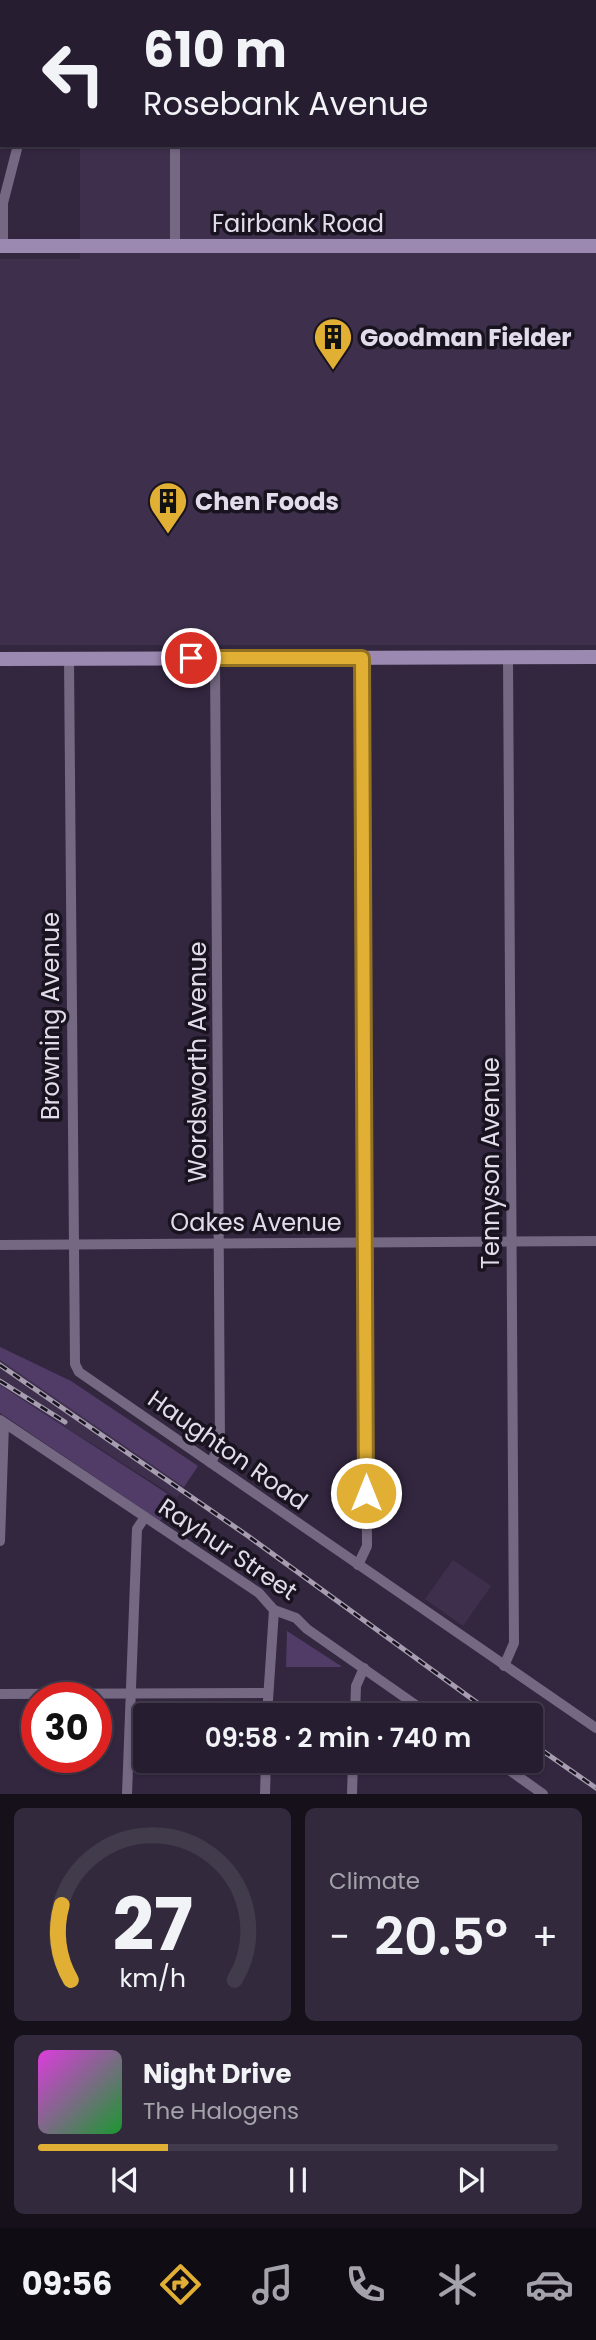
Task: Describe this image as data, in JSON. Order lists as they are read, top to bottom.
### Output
{
  "streets": {
    "street": [
      "Fairbank Road",
      "Browning Avenue",
      "Wordsworth Avenue",
      "Tennyson Avenue",
      "Oakes Avenue",
      "Haughton Road",
      "Rayhur Street"
    ]
  },
  "crossings": [
    ["Browning Avenue", "Oakes Avenue"],
    ["Browning Avenue", "Haughton Road"],
    ["Wordsworth Avenue", "Oakes Avenue"],
    ["Wordsworth Avenue", "Haughton Road"],
    ["Tennyson Avenue", "Oakes Avenue"],
    ["Tennyson Avenue", "Haughton Road"]
  ],
  "places": {
    "building": ["Goodman Fielder", "Chen Foods"]
  },
  "page": {
    "turn": ["610 m", "Rosebank Avenue"],
    "limit": "30",
    "trip": "09:58 · 2 min · 740 m",
    "tile": "Climate",
    "heat": ["−", "20.5°", "+"],
    "song": ["Night Drive", "The Halogens"],
    "tabs": "09:56",
    "gauge": ["27", "km/h"]
  }
}
